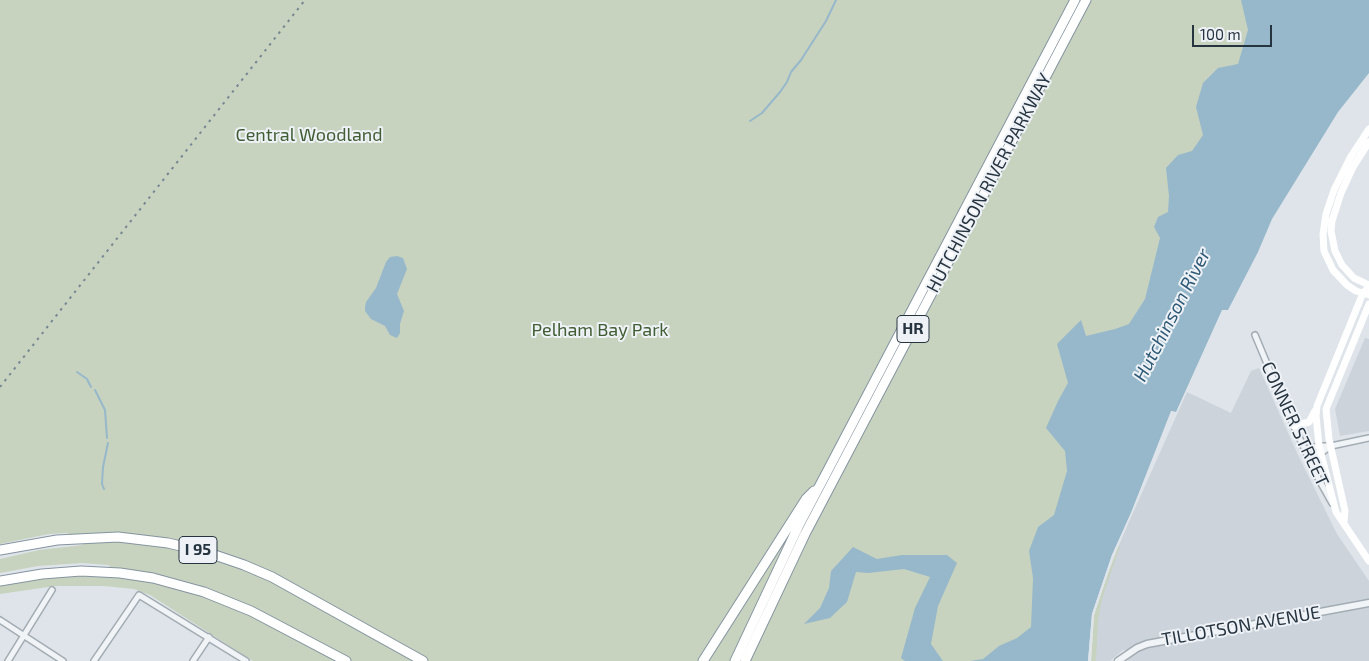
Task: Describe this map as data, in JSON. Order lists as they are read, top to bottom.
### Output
{
  "streets": {
    "highway": ["HUTCHINSON RIVER PARKWAY", "HR", "I 95"],
    "main road": ["CONNER STREET"],
    "street": ["TILLOTSON AVENUE"]
  },
  "water": ["Hutchinson River"],
  "parks": ["Central Woodland", "Pelham Bay Park"],
  "scale_bar": "100 m"
}
